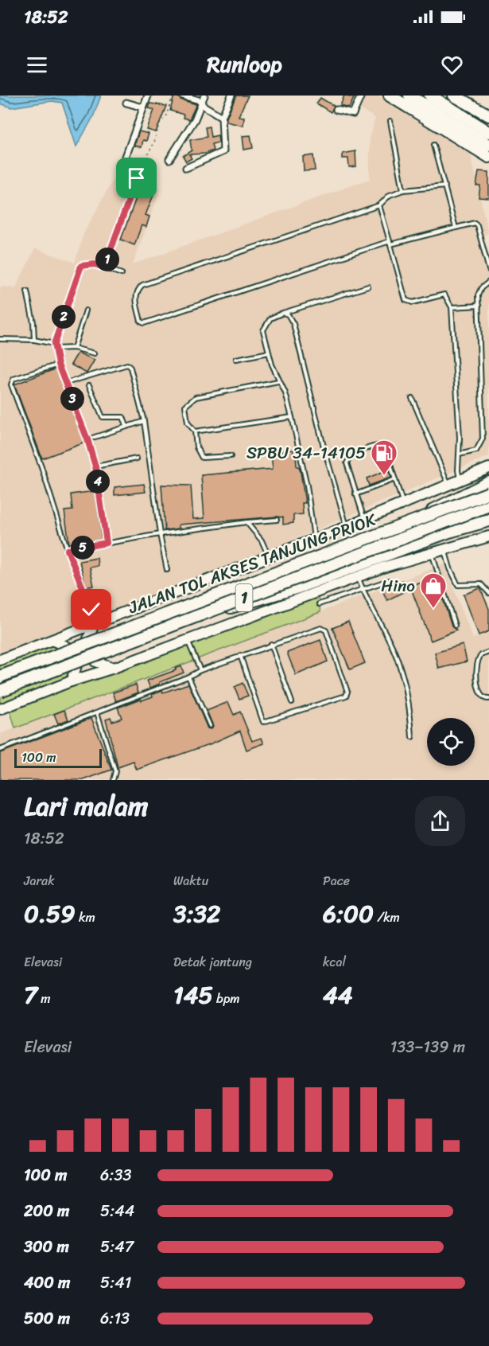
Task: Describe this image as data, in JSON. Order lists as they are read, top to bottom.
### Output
{
  "streets": {
    "highway": ["JALAN TOL AKSES TANJUNG PRIOK", "1"]
  },
  "places": {
    "fuel station": ["SPBU 34-14105"],
    "shop": ["Hino"]
  },
  "scale_bar": "100 m",
  "page": {
    "status": "18:52",
    "header": "Runloop",
    "pins": [
      "1",
      "2",
      "3",
      "4",
      "5"
    ],
    "scale": "100 m",
    "heading": ["Lari malam", "18:52"],
    "stats": [
      ["Jarak", "0.59 km"],
      ["Waktu", "3:32"],
      ["Pace", "6:00 /km"],
      ["Elevasi", "7 m"],
      ["Detak jantung", "145 bpm"],
      ["kcal", "44"]
    ],
    "chart": ["Elevasi", "133–139 m"],
    "list": [
      {
        "name": "100 m",
        "note": "6:33"
      },
      {
        "name": "200 m",
        "note": "5:44"
      },
      {
        "name": "300 m",
        "note": "5:47"
      },
      {
        "name": "400 m",
        "note": "5:41"
      },
      {
        "name": "500 m",
        "note": "6:13"
      }
    ]
  }
}
